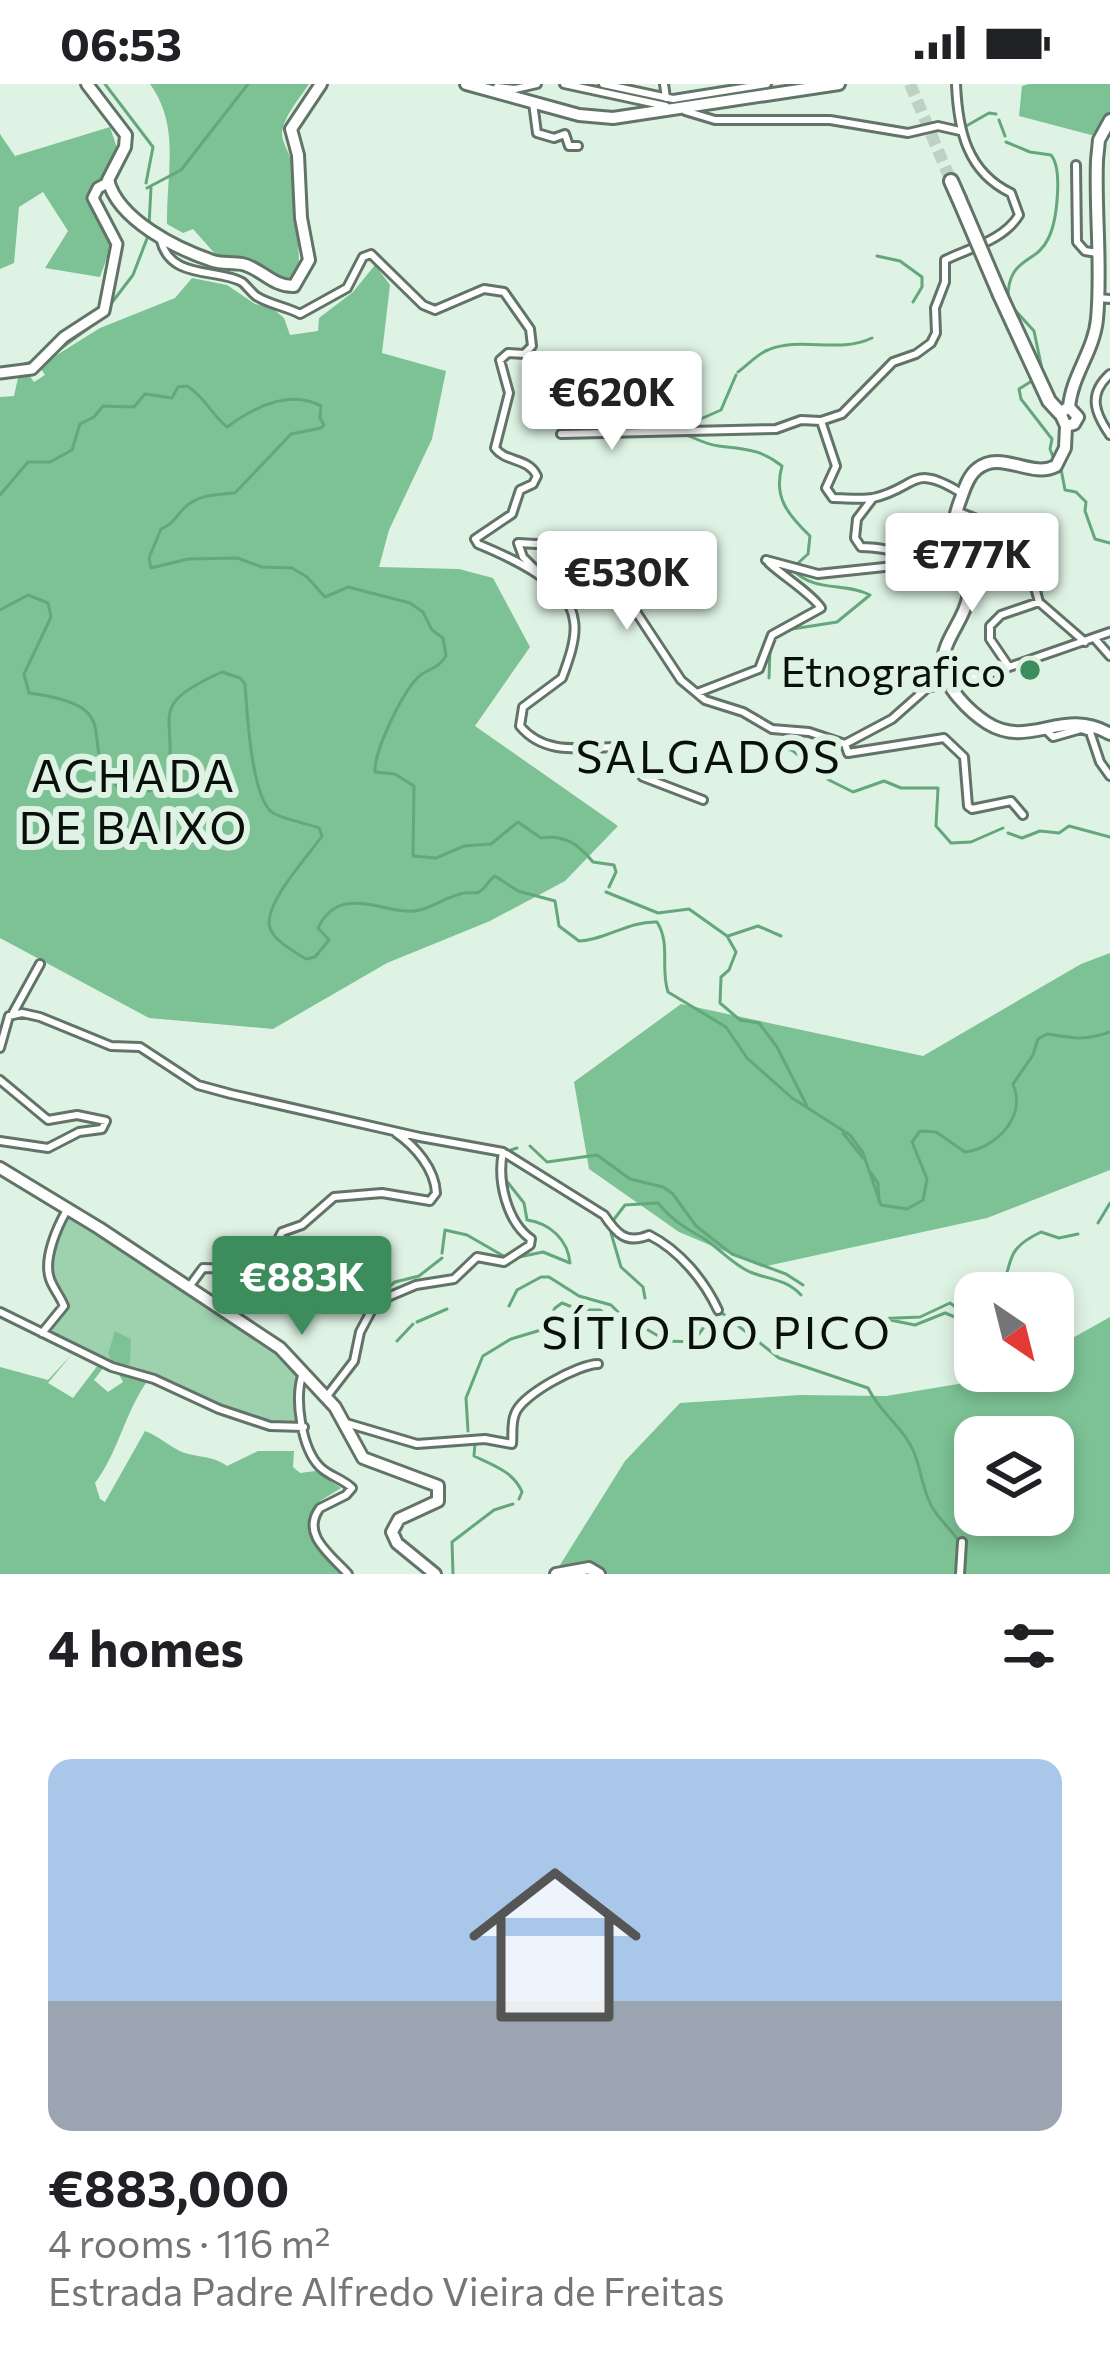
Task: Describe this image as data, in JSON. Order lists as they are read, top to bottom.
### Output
{
  "districts": ["SALGADOS", "ACHADA DE BAIXO", "SÍTIO DO PICO"],
  "places": ["Etnografico"],
  "north": "bottom right",
  "page": {
    "status": "06:53",
    "price": [
      "€620K",
      "€777K",
      "€530K",
      "€883K"
    ],
    "heading": "4 homes",
    "list": [
      {
        "name": "€883,000",
        "note": "4 rooms · 116 m² · Estrada Padre Alfredo Vieira de Freitas"
      }
    ]
  }
}
